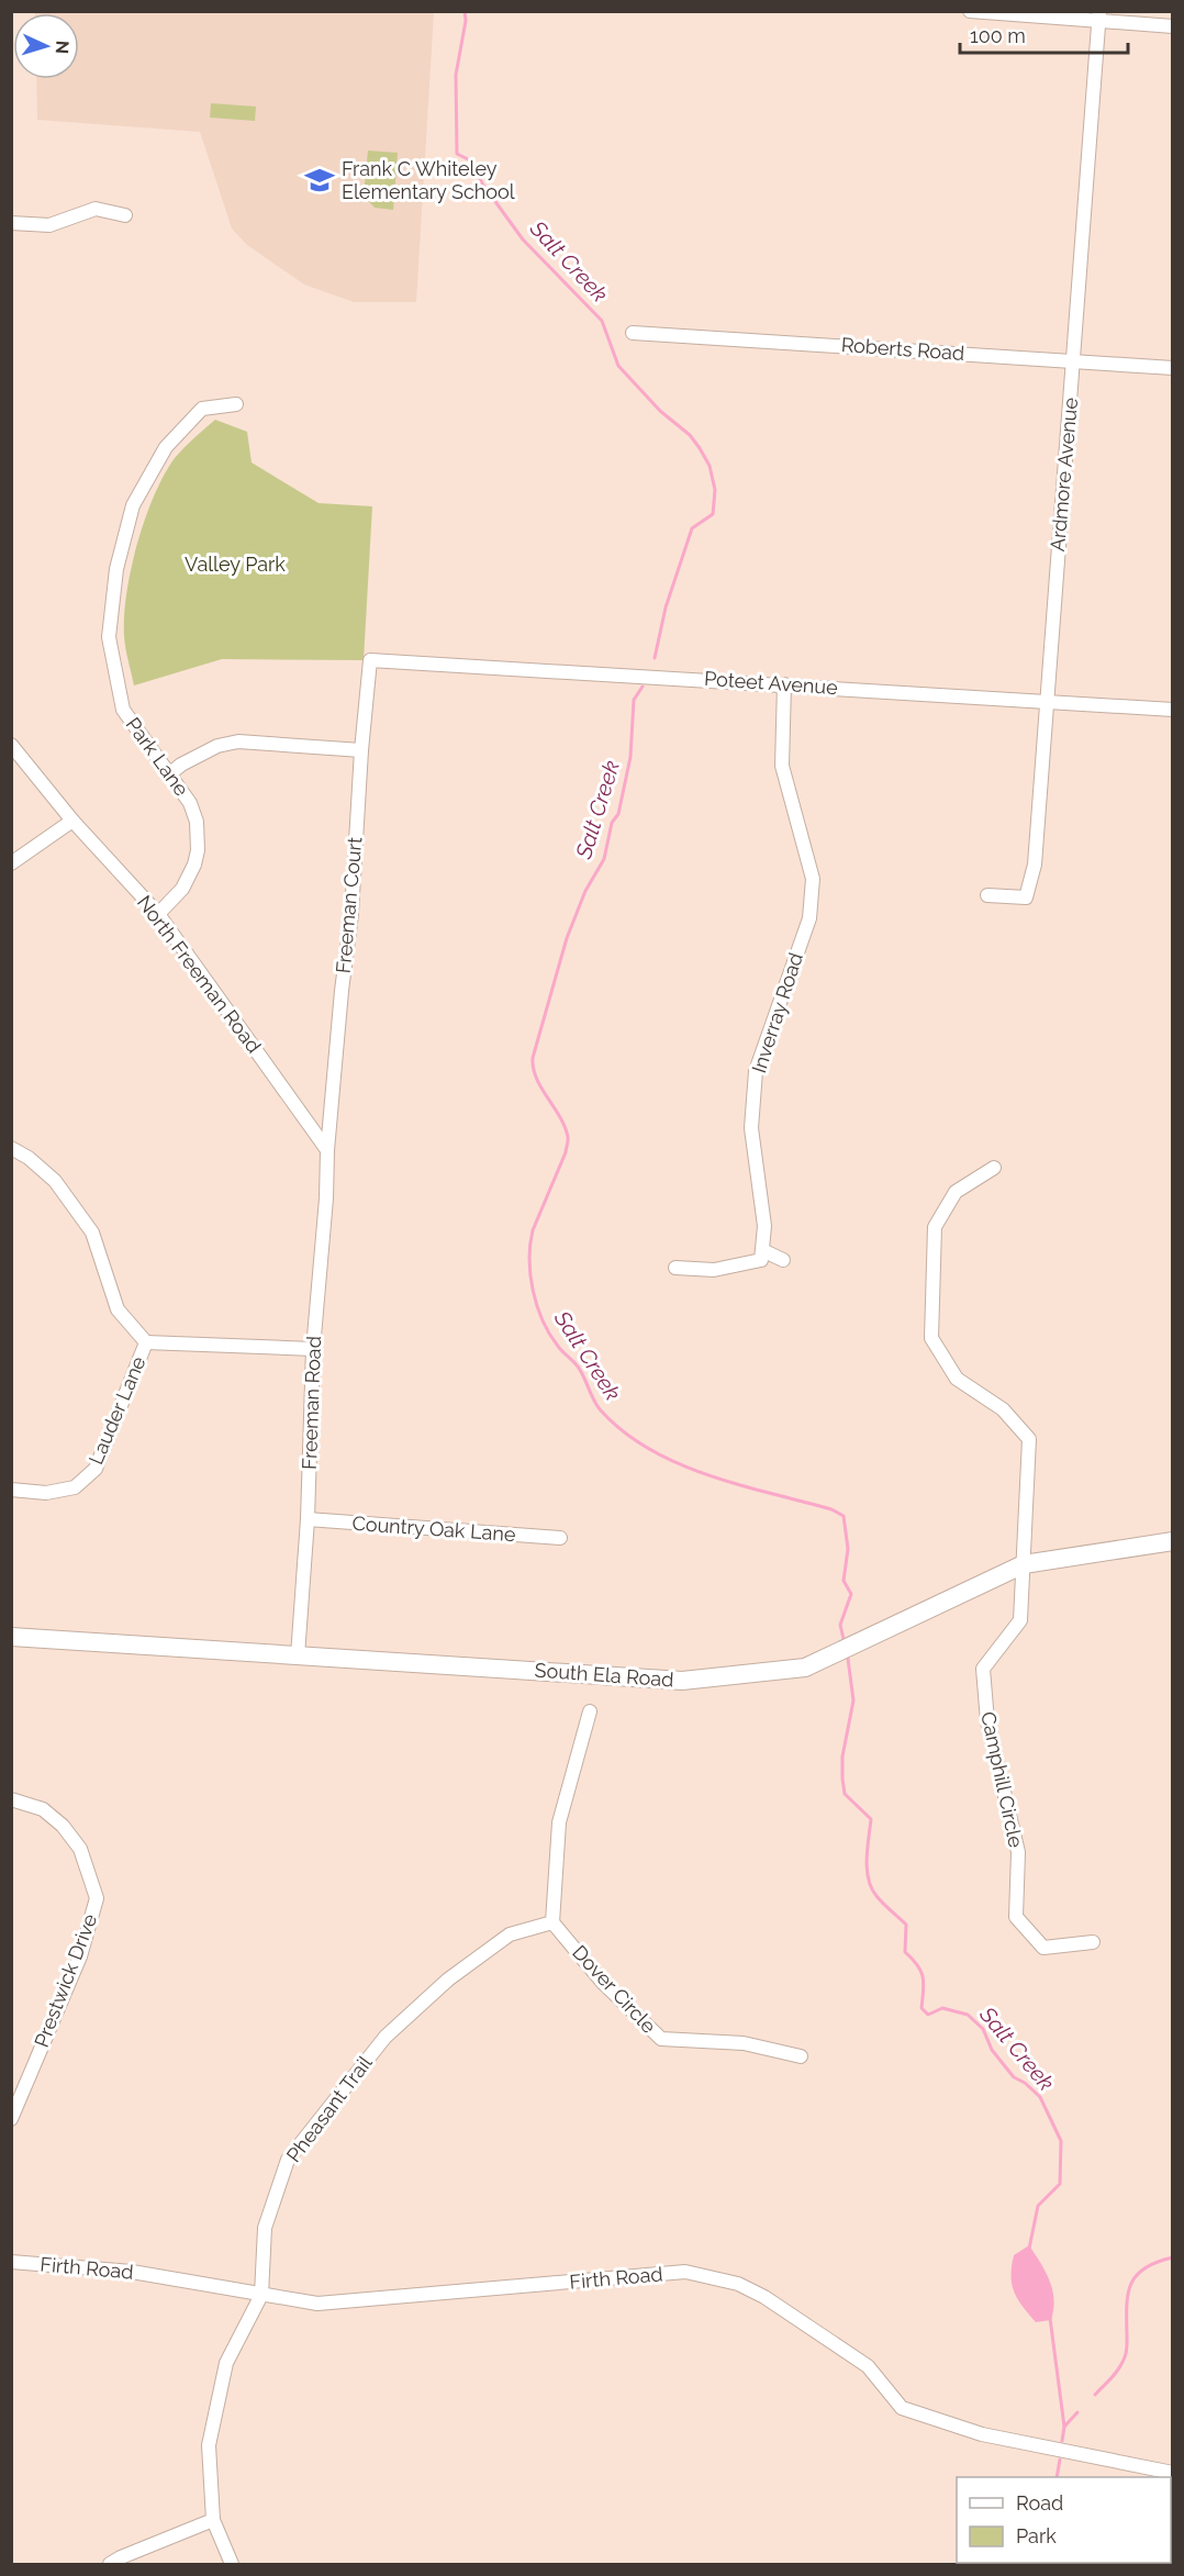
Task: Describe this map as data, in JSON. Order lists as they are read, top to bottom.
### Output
{
  "streets": {
    "main road": ["South Ela Road"],
    "street": [
      "Roberts Road",
      "Ardmore Avenue",
      "Poteet Avenue",
      "Park Lane",
      "Freeman Court",
      "North Freeman Road",
      "Inverray Road",
      "Freeman Road",
      "Lauder Lane",
      "Country Oak Lane",
      "Camphill Circle",
      "Prestwick Drive",
      "Dover Circle",
      "Pheasant Trail",
      "Firth Road"
    ]
  },
  "crossings": [
    ["Roberts Road", "Ardmore Avenue"],
    ["Ardmore Avenue", "Poteet Avenue"],
    ["Poteet Avenue", "Freeman Court"],
    ["Poteet Avenue", "Inverray Road"],
    ["Park Lane", "North Freeman Road"],
    ["Freeman Court", "North Freeman Road"],
    ["Freeman Court", "Freeman Road"],
    ["North Freeman Road", "Freeman Road"],
    ["Freeman Road", "Lauder Lane"],
    ["Freeman Road", "Country Oak Lane"],
    ["Freeman Road", "South Ela Road"],
    ["South Ela Road", "Camphill Circle"],
    ["Dover Circle", "Pheasant Trail"],
    ["Pheasant Trail", "Firth Road"]
  ],
  "water": ["Salt Creek"],
  "parks": ["Valley Park"],
  "places": {
    "school or university": ["Frank C Whiteley Elementary School"]
  },
  "legend": ["Road", "Park"],
  "scale_bar": "100 m",
  "north": "right"
}
